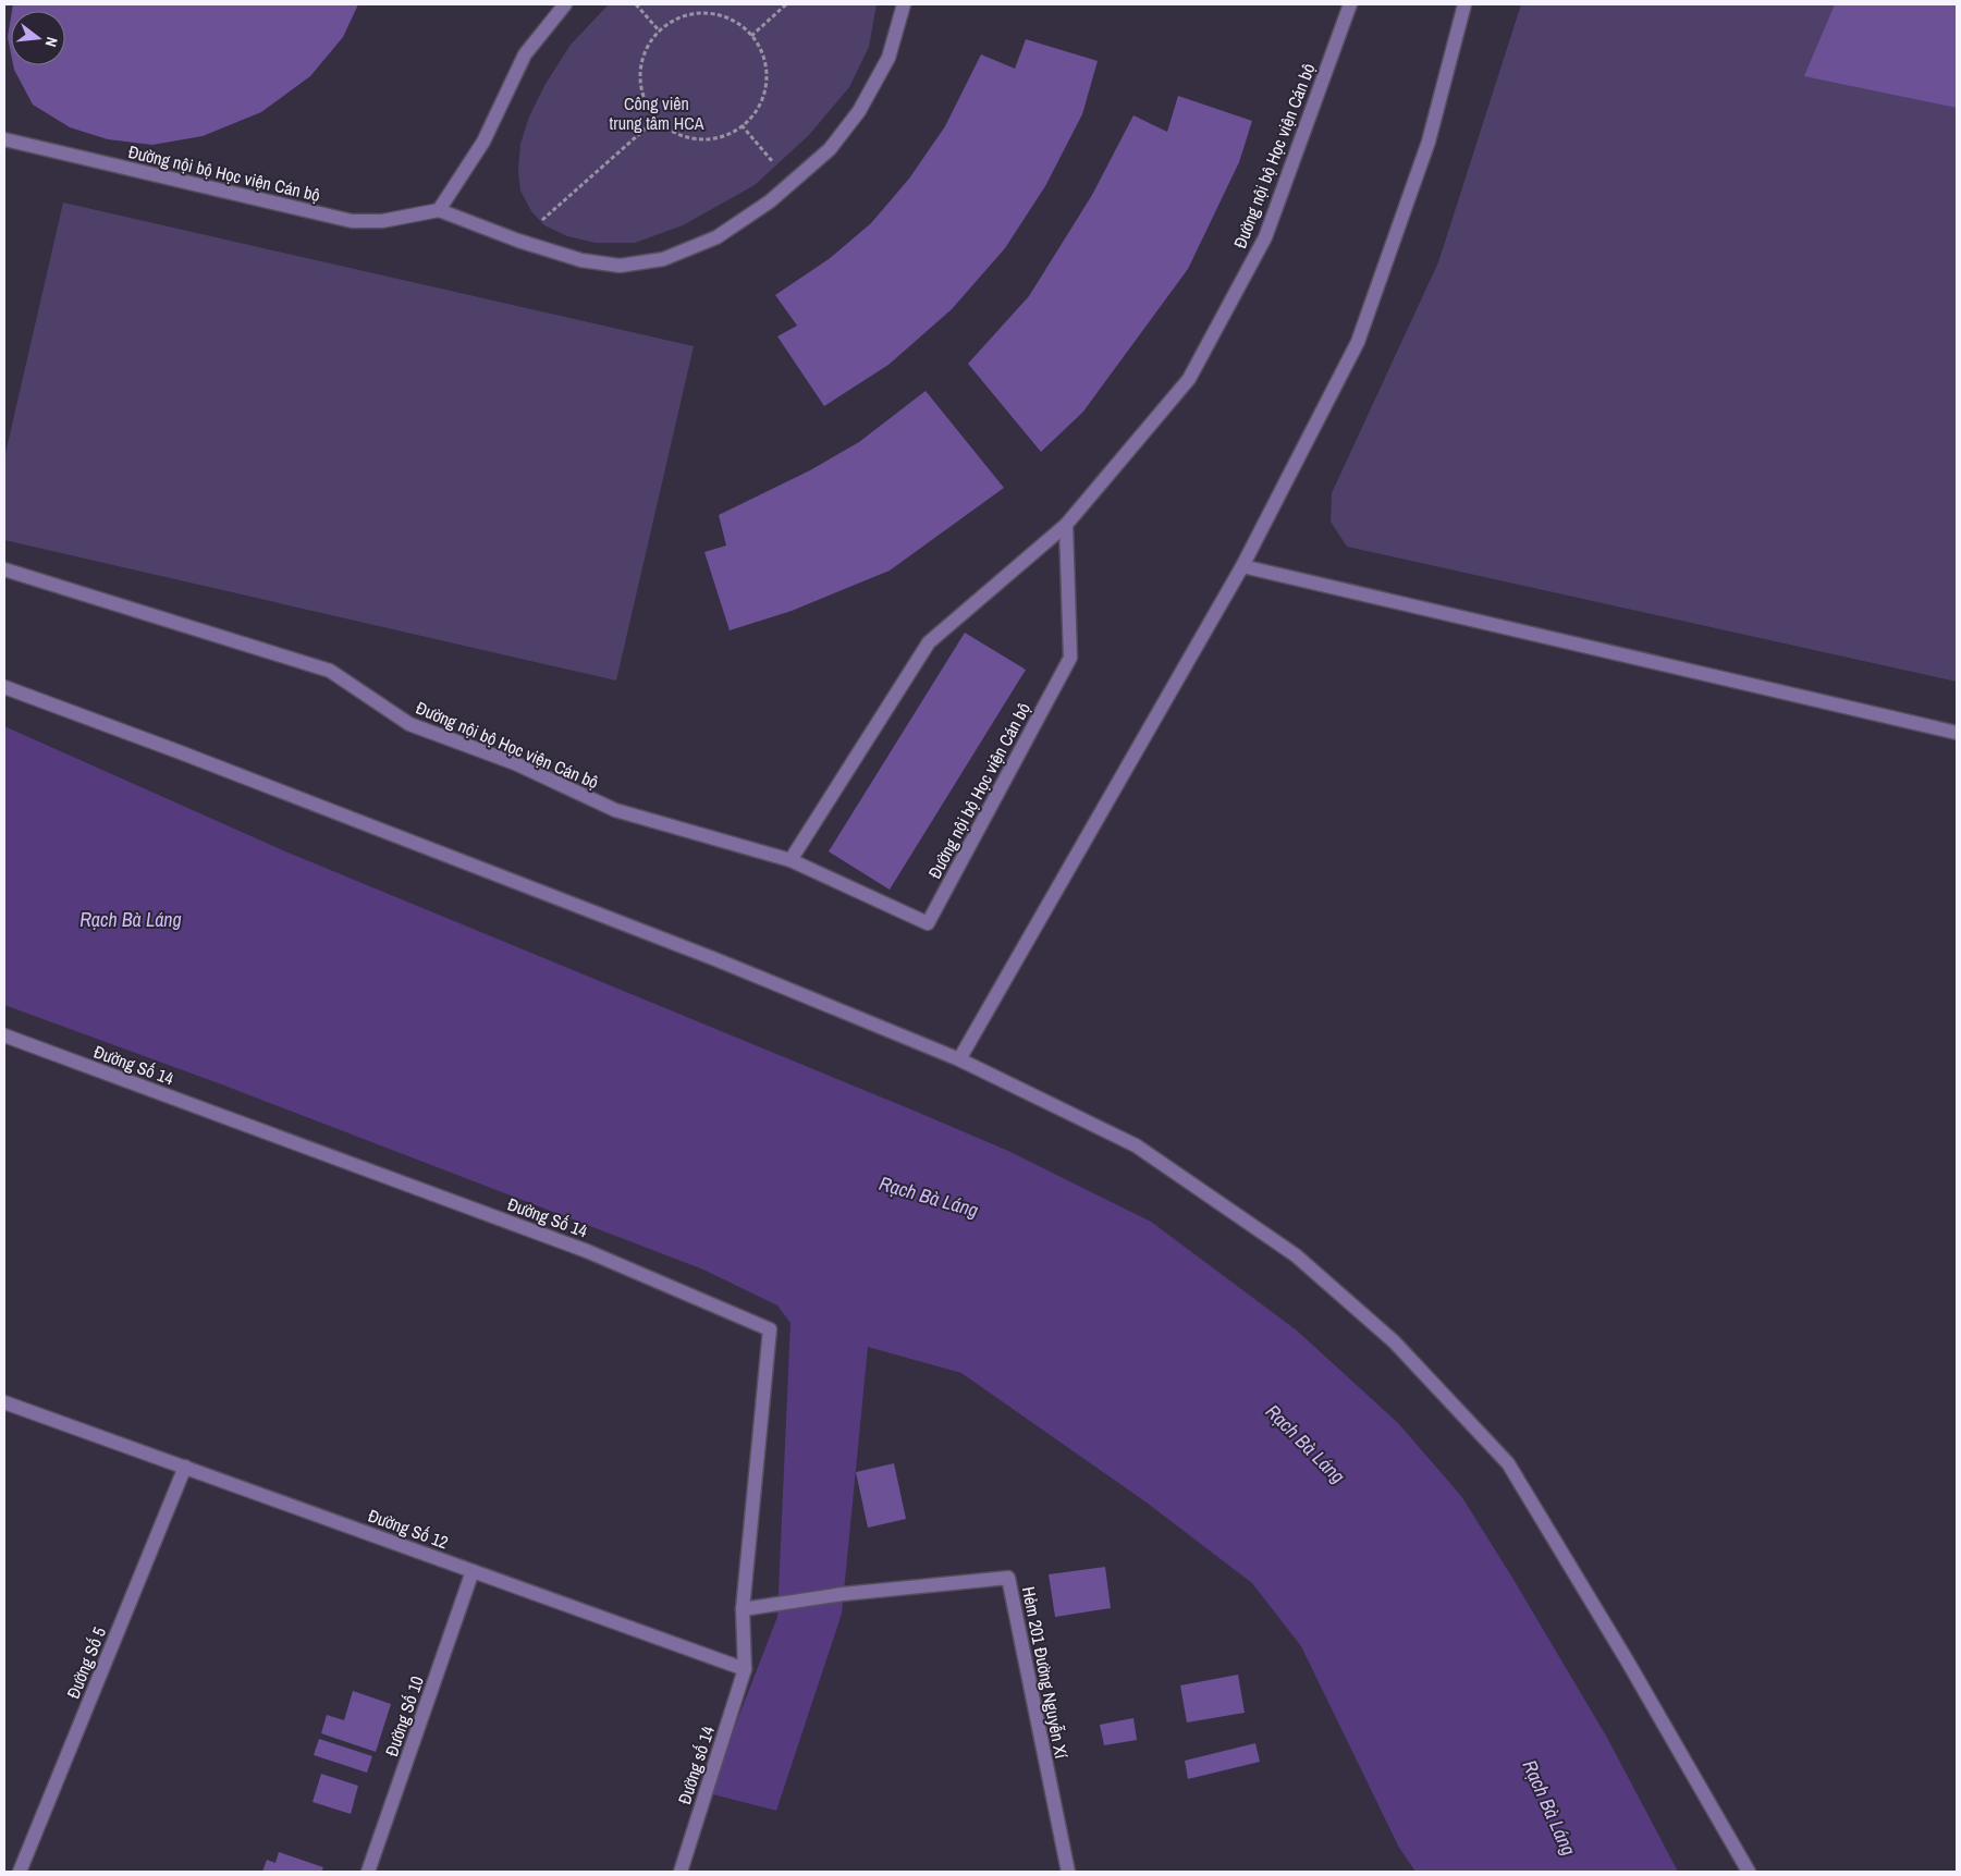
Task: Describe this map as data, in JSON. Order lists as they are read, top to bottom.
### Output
{
  "streets": {
    "street": [
      "Đường nội bộ Học viện Cán bộ",
      "Đường Số 14",
      "Đường Số 12",
      "Đường Số 5",
      "Hẻm 201 Đường Nguyễn Xí",
      "Đường Số 10",
      "Đường số 14"
    ]
  },
  "crossings": [
    ["Đường Số 14", "Hẻm 201 Đường Nguyễn Xí"],
    ["Đường Số 12", "Đường Số 5"],
    ["Đường Số 12", "Đường Số 10"],
    ["Đường Số 12", "Đường số 14"]
  ],
  "water": ["Rạch Bà Láng"],
  "parks": ["Công viên trung tâm HCA"],
  "north": "right"
}
